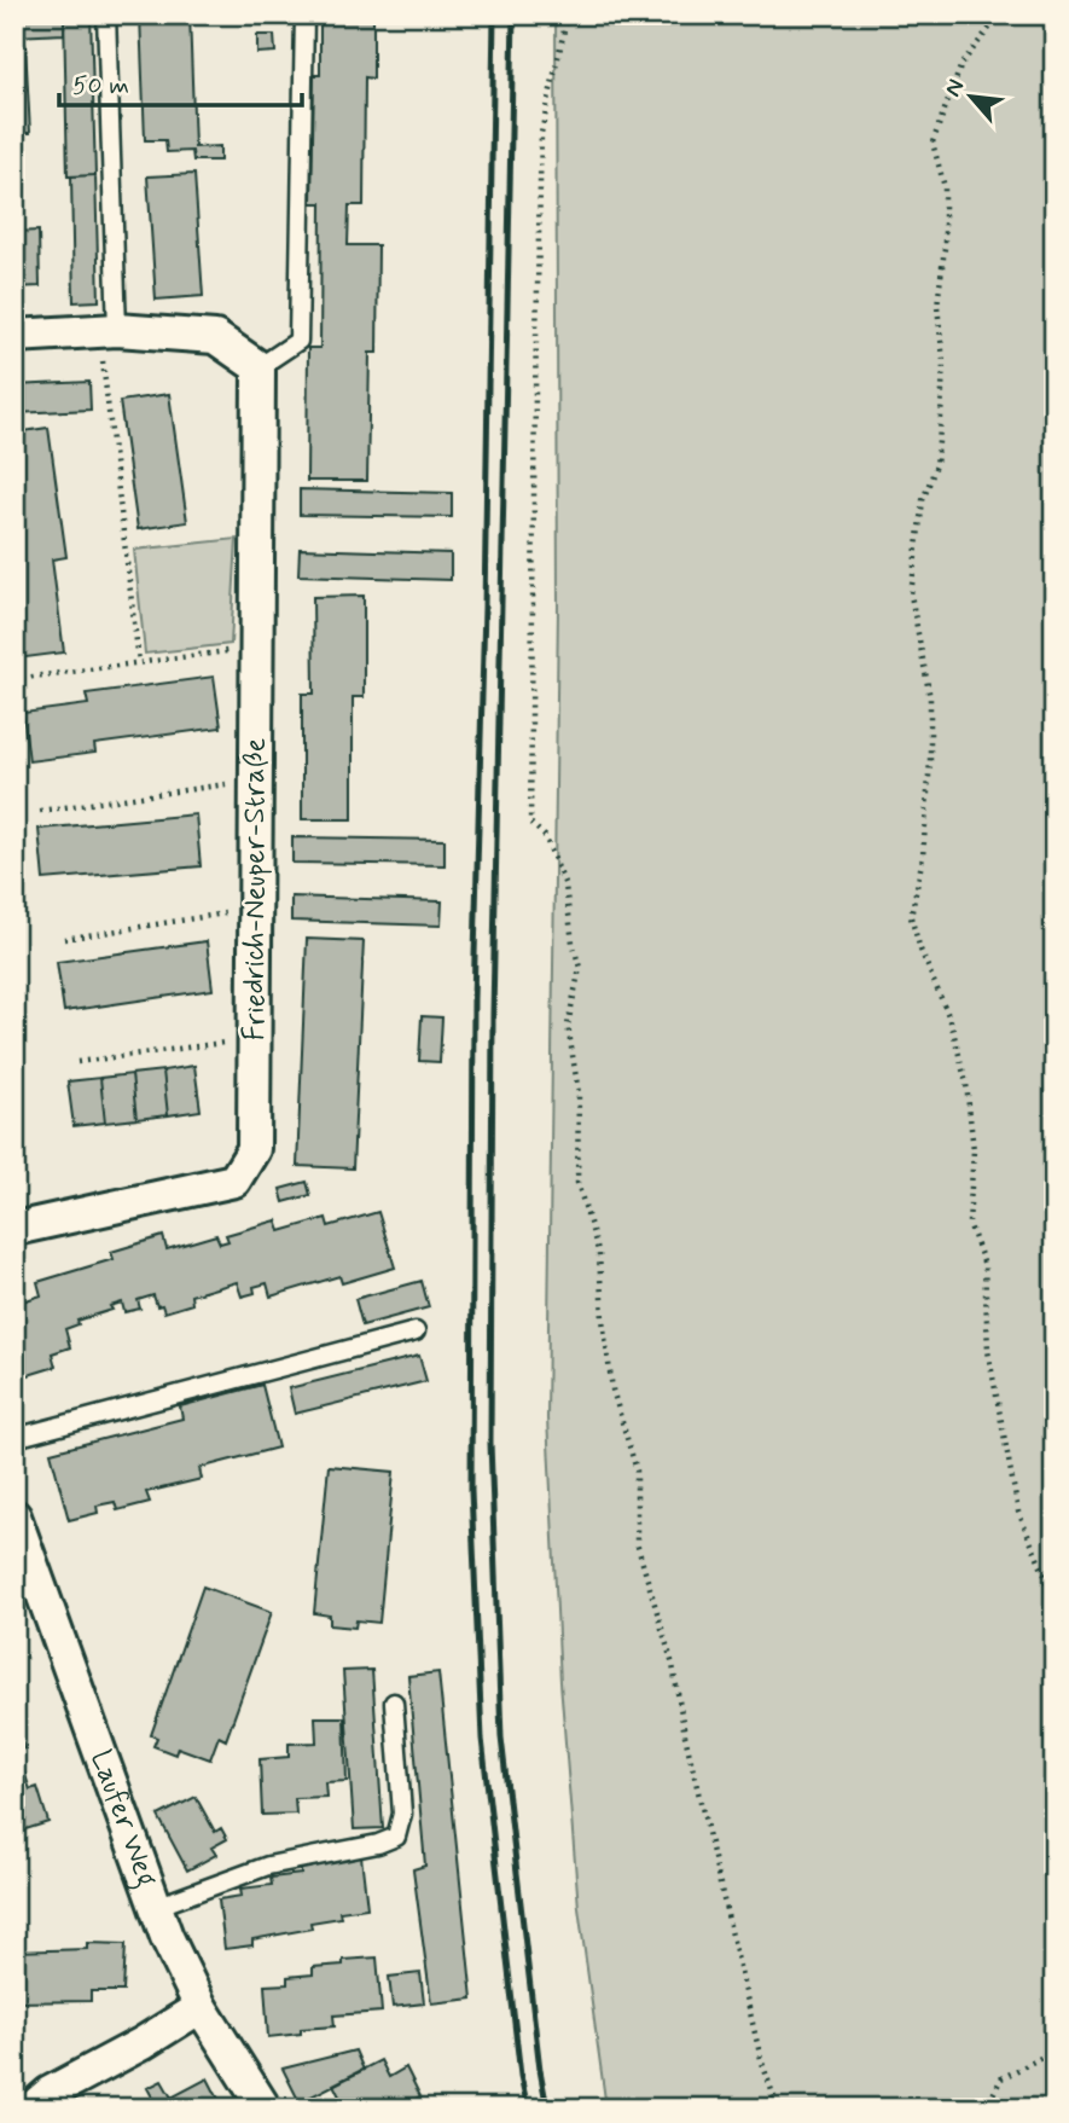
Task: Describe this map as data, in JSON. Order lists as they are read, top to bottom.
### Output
{
  "streets": {
    "street": ["Friedrich-Neuper-Straße", "Laufer Weg"]
  },
  "scale_bar": "50 m",
  "north": "top left"
}
